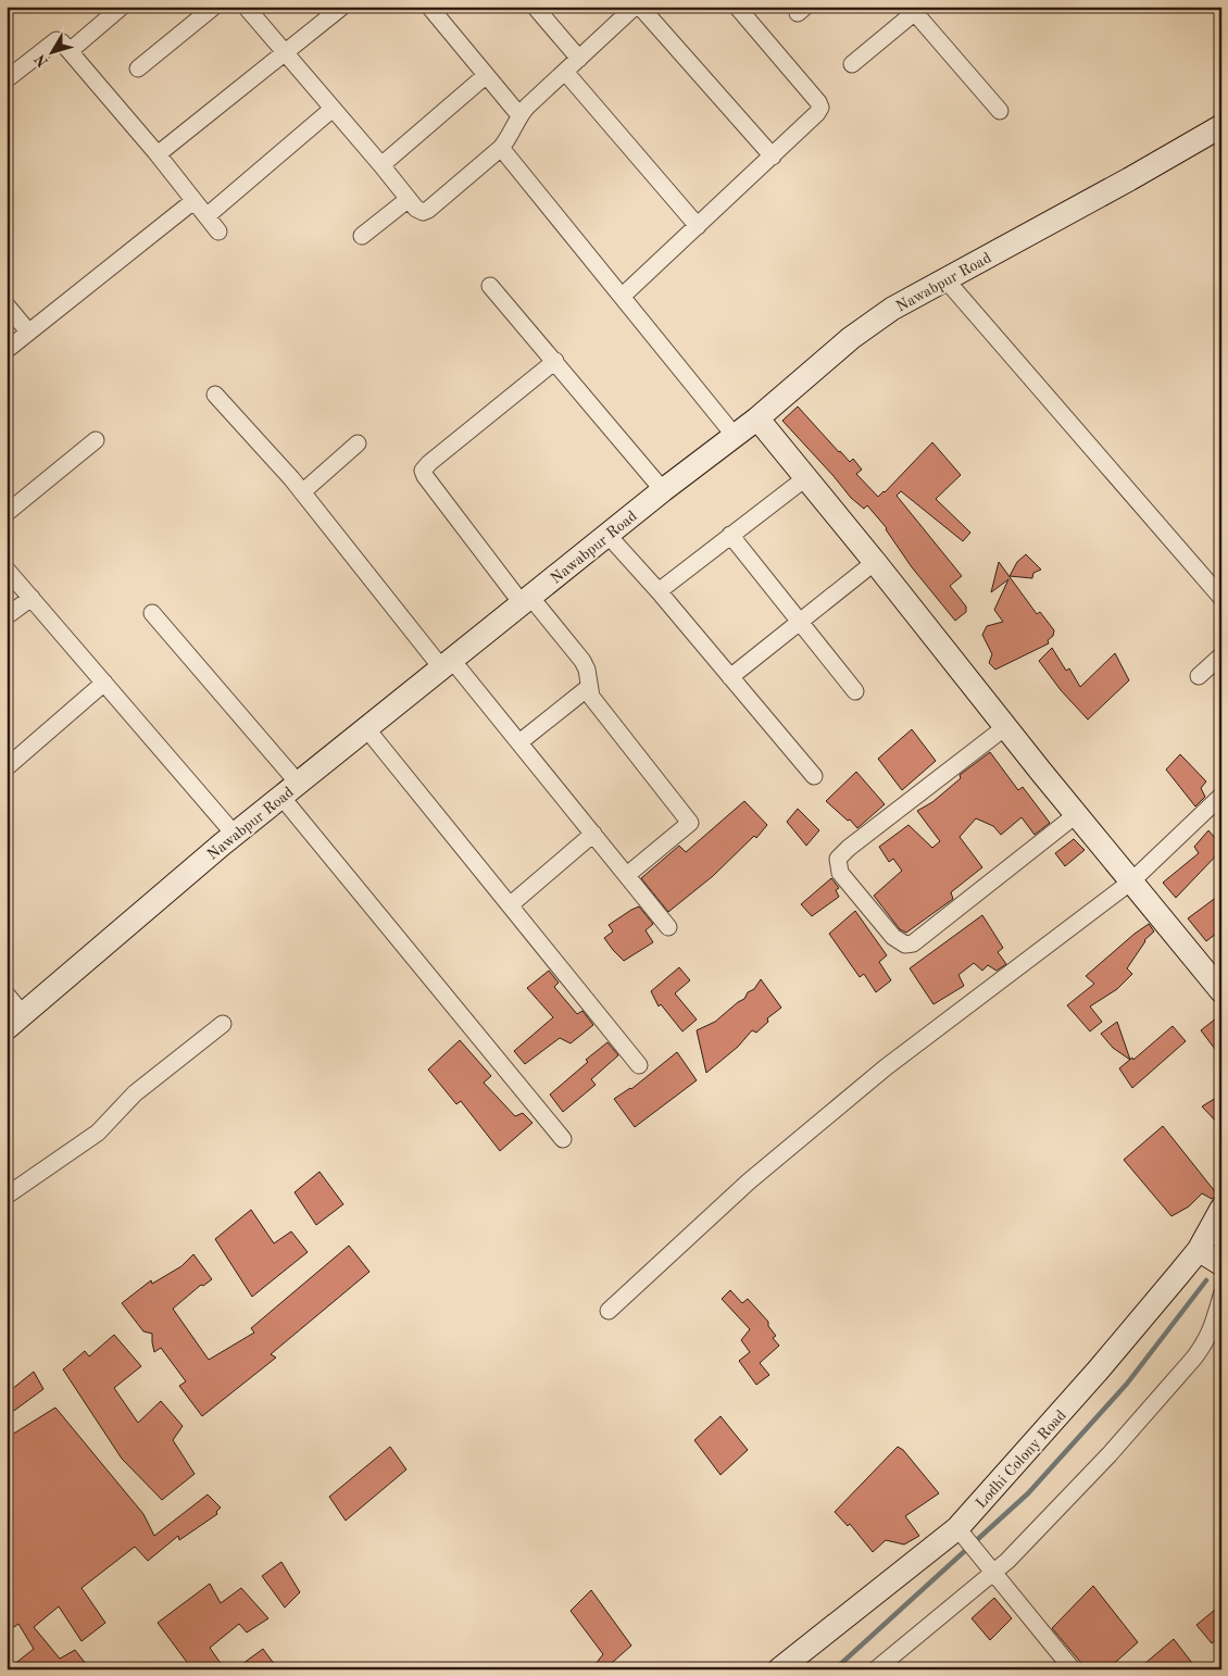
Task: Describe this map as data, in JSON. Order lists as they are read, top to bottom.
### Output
{
  "streets": {
    "street": ["Nawabpur Road", "Lodhi Colony Road"]
  },
  "north": "bottom left"
}
